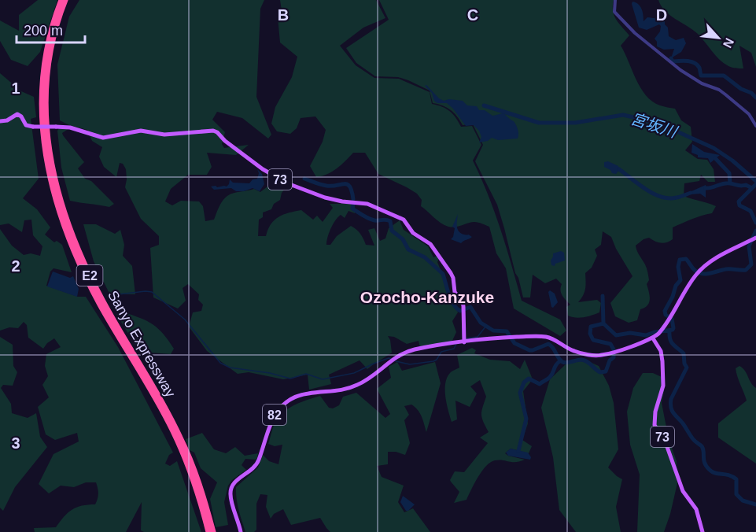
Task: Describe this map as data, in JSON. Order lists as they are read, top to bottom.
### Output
{
  "streets": {
    "highway": ["E2", "Sanyo Expressway"],
    "main road": ["73", "82"]
  },
  "crossings": [
    ["73", "82"]
  ],
  "districts": ["Ozocho-Kanzuke"],
  "water": ["宮坂川"],
  "scale_bar": "200 m",
  "north": "bottom right",
  "grid": {
    "columns": ["B", "C", "D"],
    "rows": ["1", "2", "3"]
  }
}
